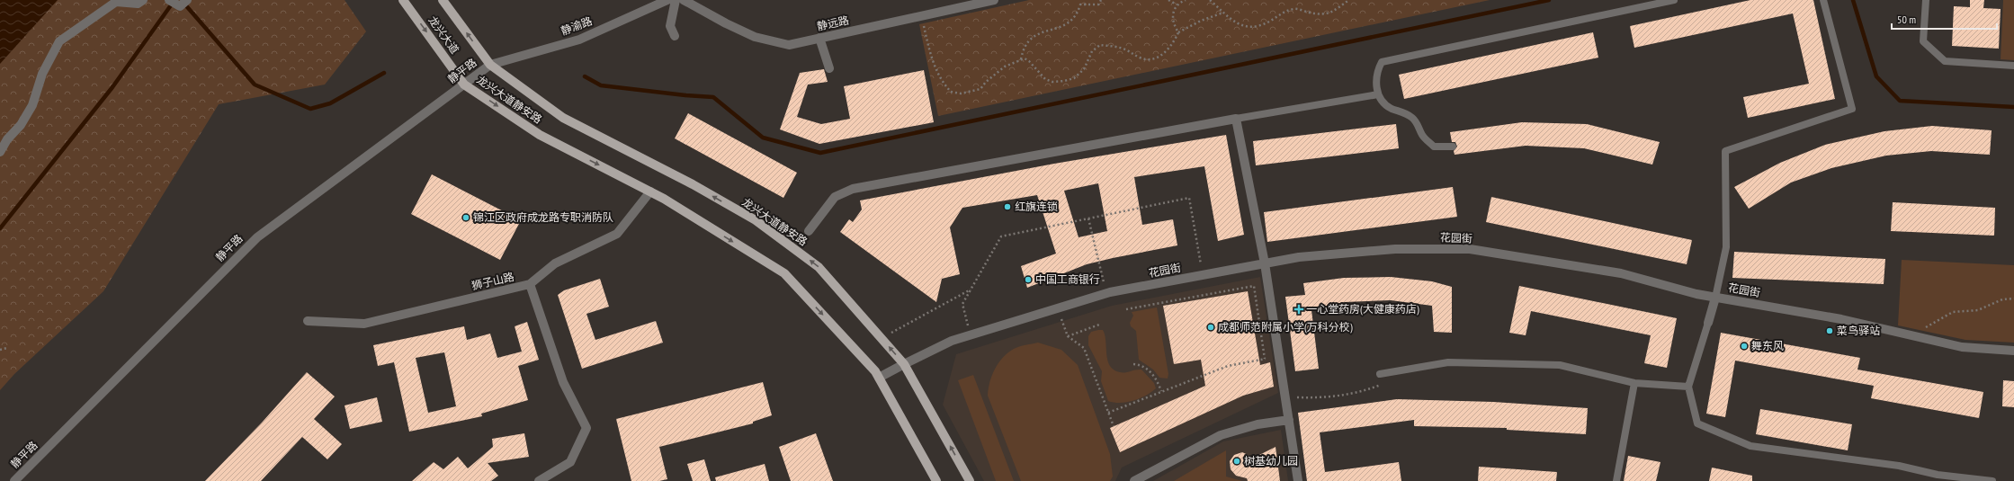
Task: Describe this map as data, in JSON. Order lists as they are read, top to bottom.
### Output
{
  "streets": {
    "main road": ["龙兴大道", "龙兴大道静安路"],
    "street": [
      "静远路",
      "静渝路",
      "静平路",
      "花园街",
      "狮子山路"
    ]
  },
  "crossings": [
    ["静渝路", "龙兴大道"],
    ["静渝路", "静平路"],
    ["静渝路", "龙兴大道静安路"],
    ["龙兴大道", "静平路"],
    ["龙兴大道", "龙兴大道静安路"],
    ["静平路", "龙兴大道静安路"],
    ["龙兴大道静安路", "花园街"],
    ["龙兴大道静安路", "狮子山路"]
  ],
  "places": {
    "other": [
      "红旗连锁",
      "锦江区政府成龙路专职消防队",
      "中国工商银行",
      "成都师范附属小学(万科分校)",
      "菜鸟驿站",
      "舞东风",
      "树基幼儿园"
    ],
    "health": ["一心堂药房(大健康药店)"]
  },
  "scale_bar": "50 m"
}
